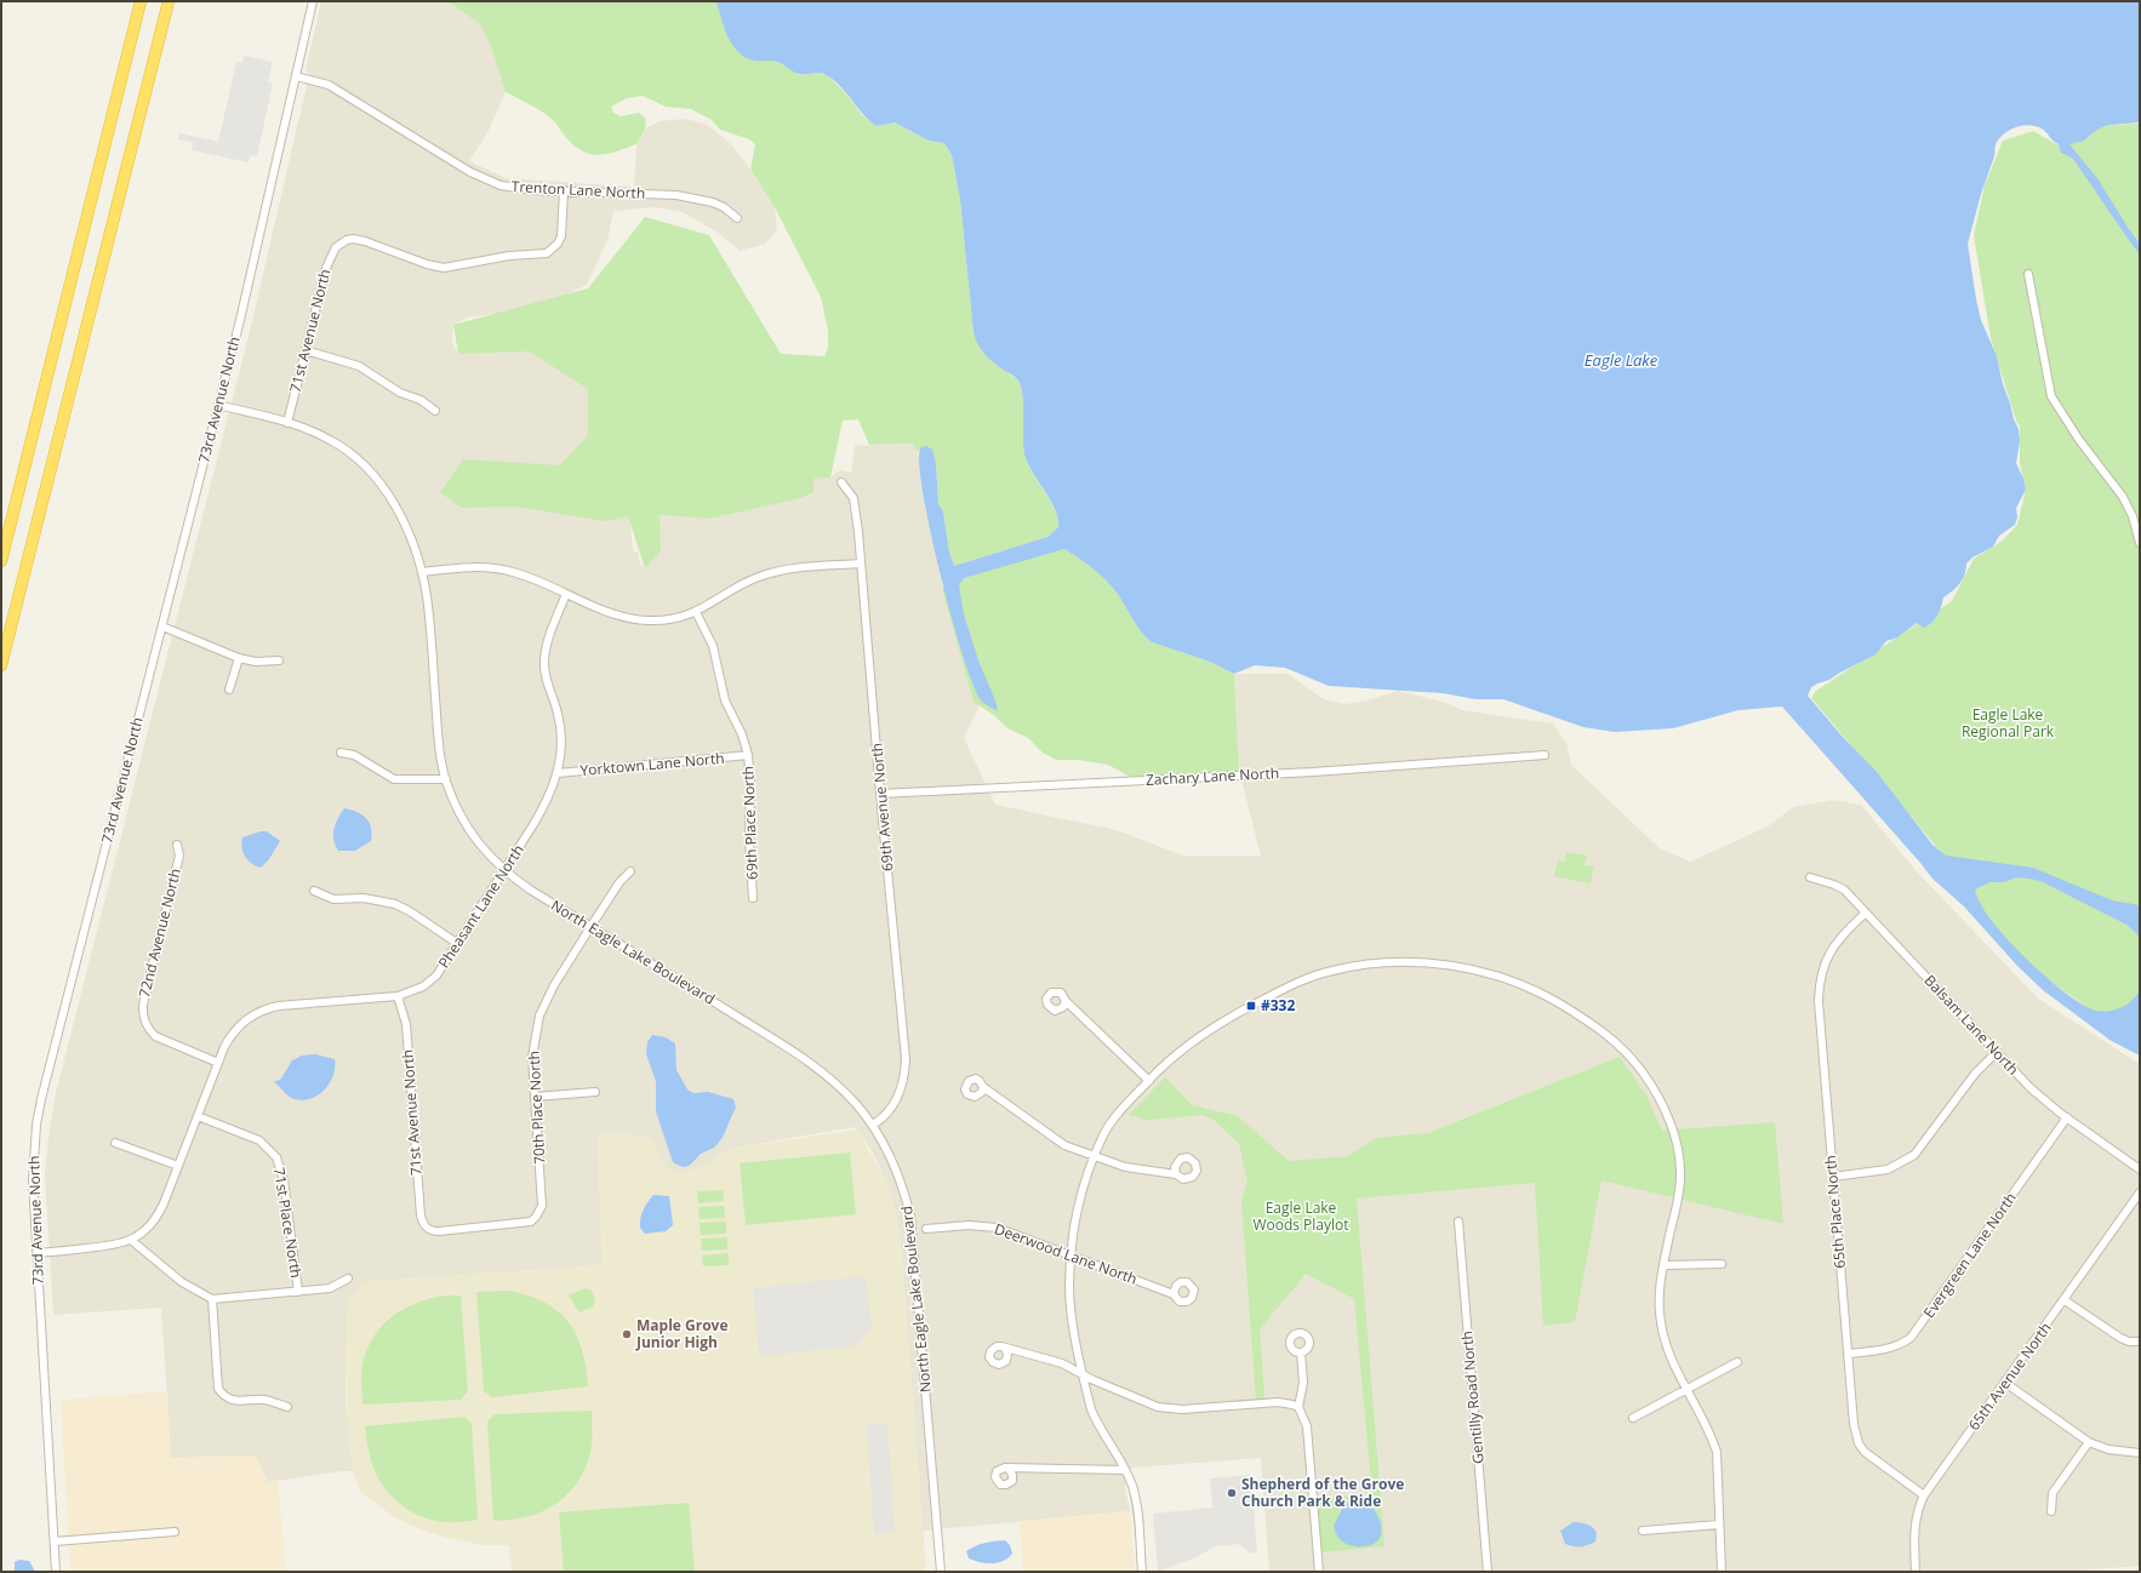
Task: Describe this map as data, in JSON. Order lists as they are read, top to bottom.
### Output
{
  "streets": {
    "street": [
      "Trenton Lane North",
      "71st Avenue North",
      "73rd Avenue North",
      "Yorktown Lane North",
      "Zachary Lane North",
      "69th Avenue North",
      "69th Place North",
      "Pheasant Lane North",
      "72nd Avenue North",
      "North Eagle Lake Boulevard",
      "Balsam Lane North",
      "70th Place North",
      "65th Place North",
      "71st Place North",
      "Deerwood Lane North",
      "Evergreen Lane North",
      "65th Avenue North",
      "Gentilly Road North"
    ]
  },
  "crossings": [
    ["Trenton Lane North", "71st Avenue North"],
    ["Trenton Lane North", "73rd Avenue North"],
    ["71st Avenue North", "Pheasant Lane North"],
    ["71st Avenue North", "North Eagle Lake Boulevard"],
    ["71st Avenue North", "70th Place North"],
    ["73rd Avenue North", "Pheasant Lane North"],
    ["73rd Avenue North", "North Eagle Lake Boulevard"],
    ["Yorktown Lane North", "69th Place North"],
    ["Yorktown Lane North", "Pheasant Lane North"],
    ["Zachary Lane North", "69th Avenue North"],
    ["69th Avenue North", "North Eagle Lake Boulevard"],
    ["Pheasant Lane North", "72nd Avenue North"],
    ["Pheasant Lane North", "North Eagle Lake Boulevard"],
    ["Pheasant Lane North", "71st Place North"],
    ["North Eagle Lake Boulevard", "70th Place North"],
    ["Balsam Lane North", "65th Place North"],
    ["Balsam Lane North", "Evergreen Lane North"],
    ["65th Place North", "Evergreen Lane North"],
    ["65th Place North", "65th Avenue North"]
  ],
  "water": ["Eagle Lake"],
  "parks": ["Eagle Lake Regional Park", "Eagle Lake Woods Playlot"],
  "places": {
    "transit": ["#332"],
    "other": ["Maple Grove Junior High", "Shepherd of the Grove Church Park & Ride"]
  }
}
